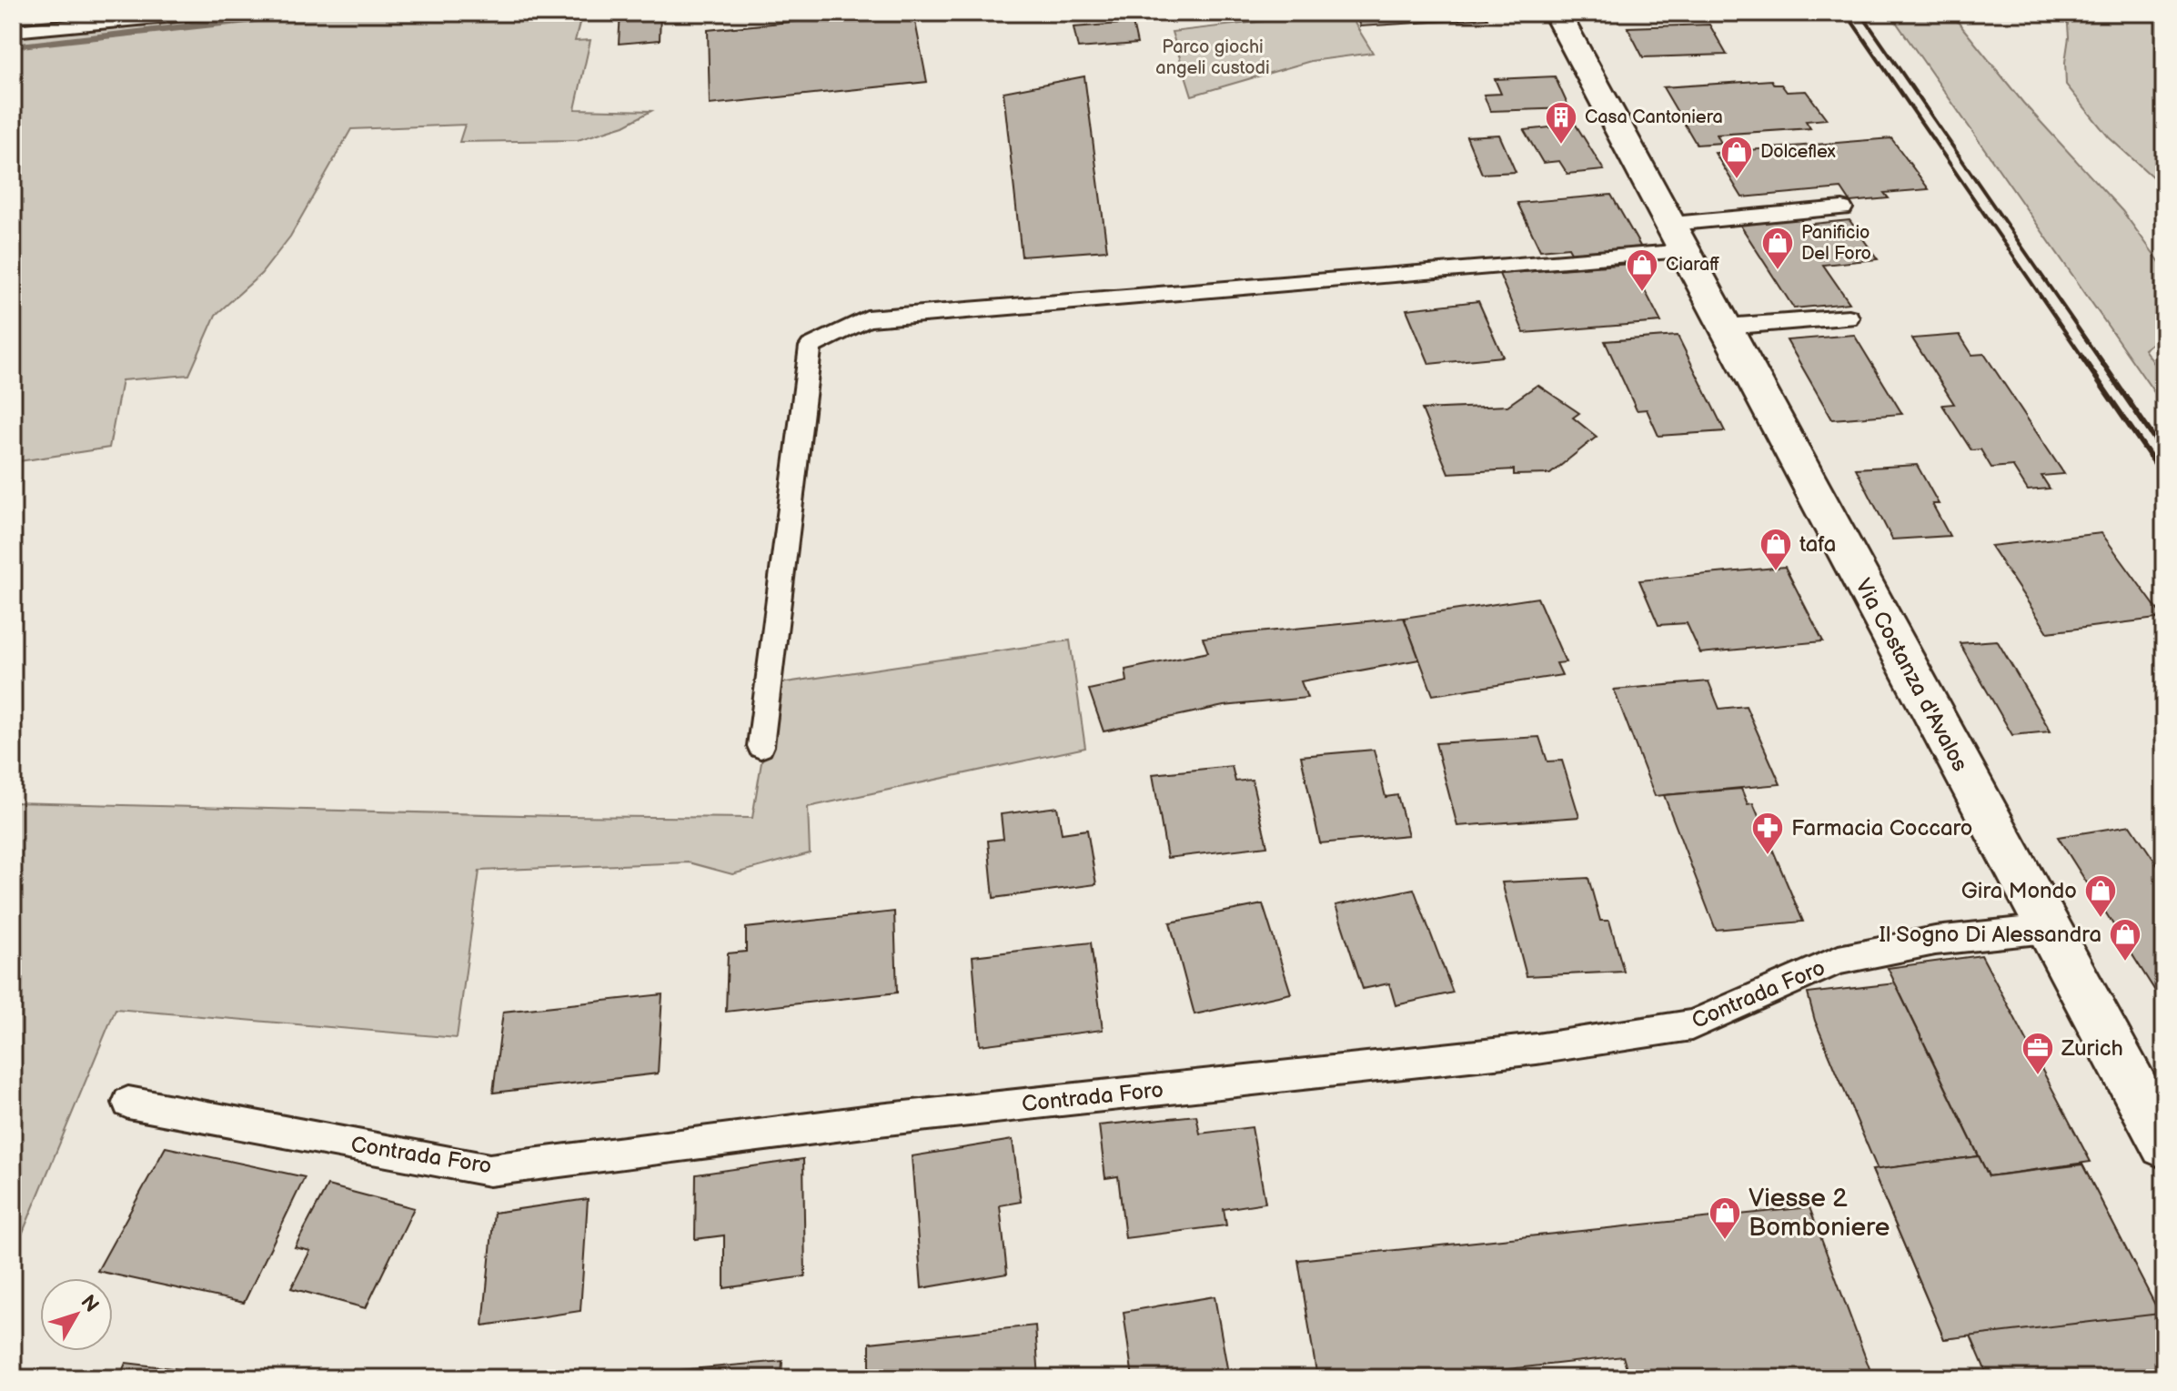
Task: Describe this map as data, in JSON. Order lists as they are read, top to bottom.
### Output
{
  "streets": {
    "main road": ["Via Costanza d'Avalos"],
    "lane": ["Contrada Foro"]
  },
  "crossings": [
    ["Via Costanza d'Avalos", "Contrada Foro"]
  ],
  "parks": ["Parco giochi angeli custodi"],
  "places": {
    "building": ["Casa Cantoniera"],
    "shop": [
      "Dolceflex",
      "Panificio Del Foro",
      "Ciaraff",
      "tafa",
      "Gira Mondo",
      "Il Sogno Di Alessandra",
      "Viesse 2 Bomboniere"
    ],
    "pharmacy": ["Farmacia Coccaro"],
    "office": ["Zurich"]
  },
  "north": "top right"
}
